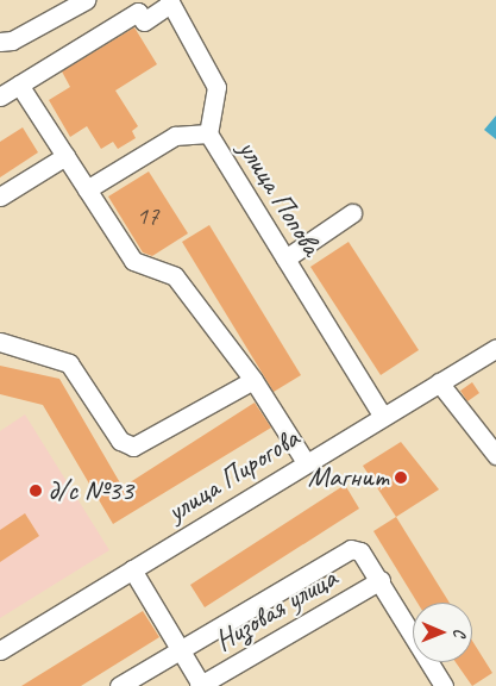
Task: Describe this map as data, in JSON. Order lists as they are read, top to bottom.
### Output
{
  "streets": {
    "street": ["улица Попова", "улица Пирогова", "Низовая улица"]
  },
  "crossings": [
    ["улица Попова", "улица Пирогова"]
  ],
  "places": ["Магнит", "д/с №33"],
  "house_numbers": ["17"],
  "north": "right"
}
